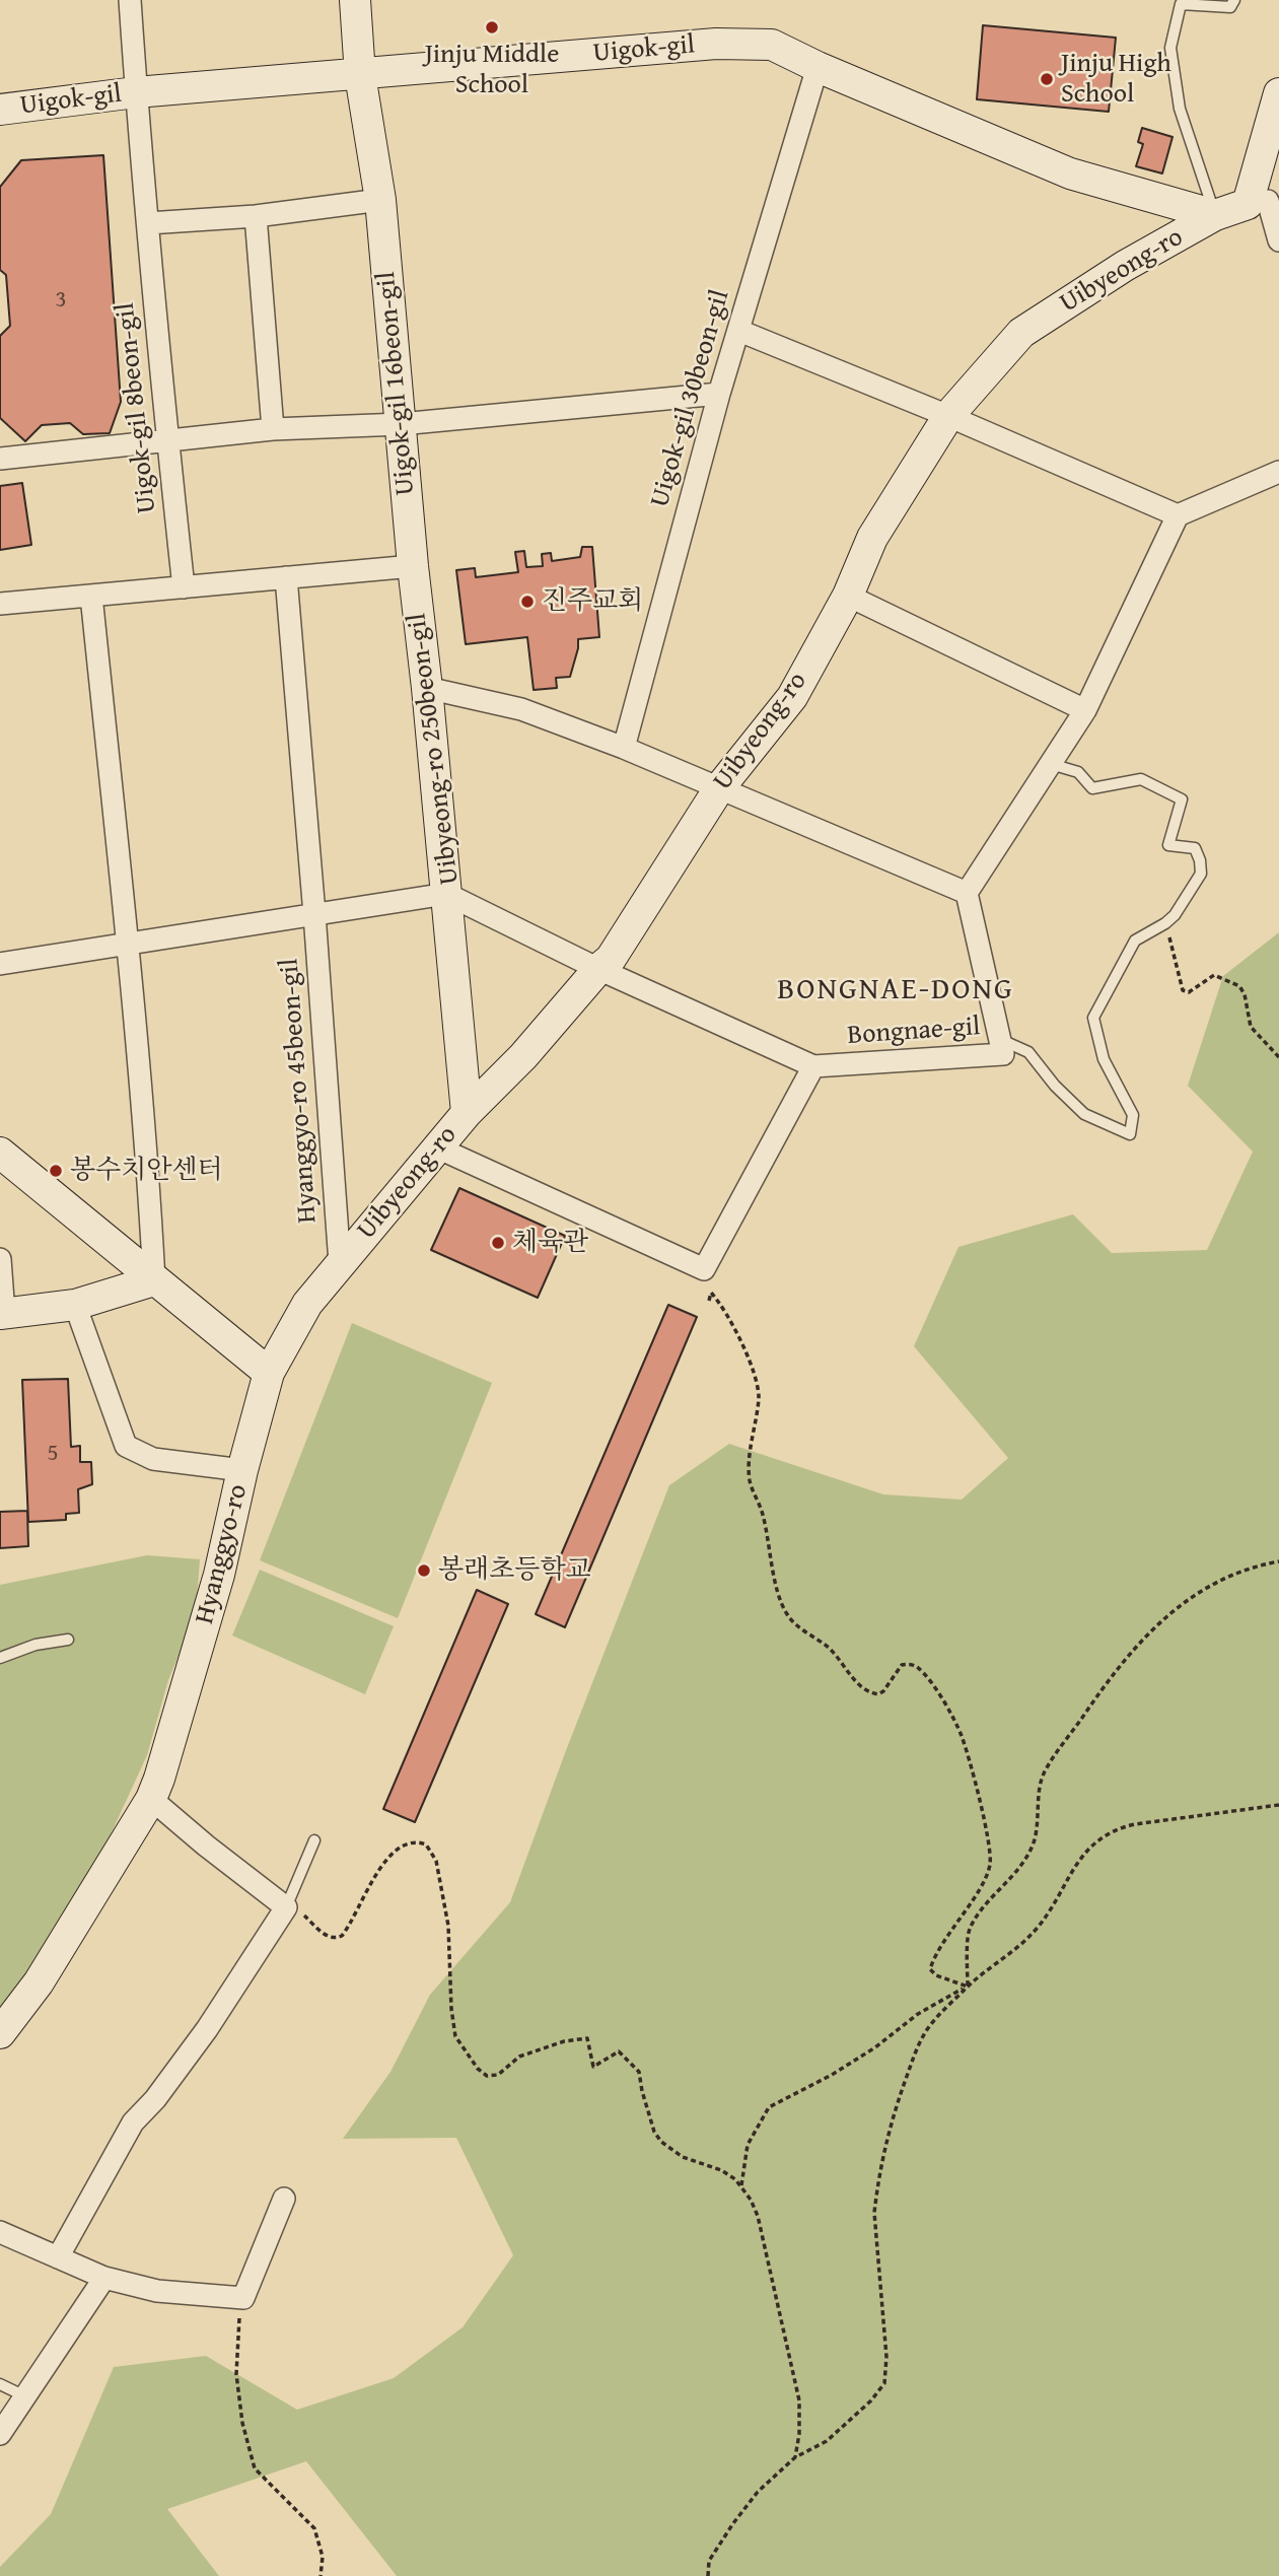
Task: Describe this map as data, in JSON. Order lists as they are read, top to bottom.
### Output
{
  "streets": {
    "street": [
      "Uigok-gil",
      "Uibyeong-ro",
      "Uigok-gil 16beon-gil",
      "Uigok-gil 30beon-gil",
      "Uigok-gil 8beon-gil",
      "Uibyeong-ro 250beon-gil",
      "Bongnae-gil",
      "Hyanggyo-ro 45beon-gil",
      "Hyanggyo-ro"
    ]
  },
  "crossings": [
    ["Uigok-gil", "Uibyeong-ro"],
    ["Uigok-gil", "Uigok-gil 16beon-gil"],
    ["Uigok-gil", "Uigok-gil 30beon-gil"],
    ["Uigok-gil", "Uigok-gil 8beon-gil"],
    ["Uibyeong-ro", "Uibyeong-ro 250beon-gil"],
    ["Uibyeong-ro", "Bongnae-gil"],
    ["Uibyeong-ro", "Hyanggyo-ro 45beon-gil"],
    ["Uibyeong-ro", "Hyanggyo-ro"],
    ["Uigok-gil 16beon-gil", "Uibyeong-ro 250beon-gil"],
    ["Uibyeong-ro 250beon-gil", "Bongnae-gil"]
  ],
  "districts": ["BONGNAE-DONG"],
  "places": [
    "Jinju Middle School",
    "Jinju High School",
    "진주교회",
    "봉수치안센터",
    "체육관",
    "봉래초등학교"
  ],
  "house_numbers": ["3", "5"]
}
